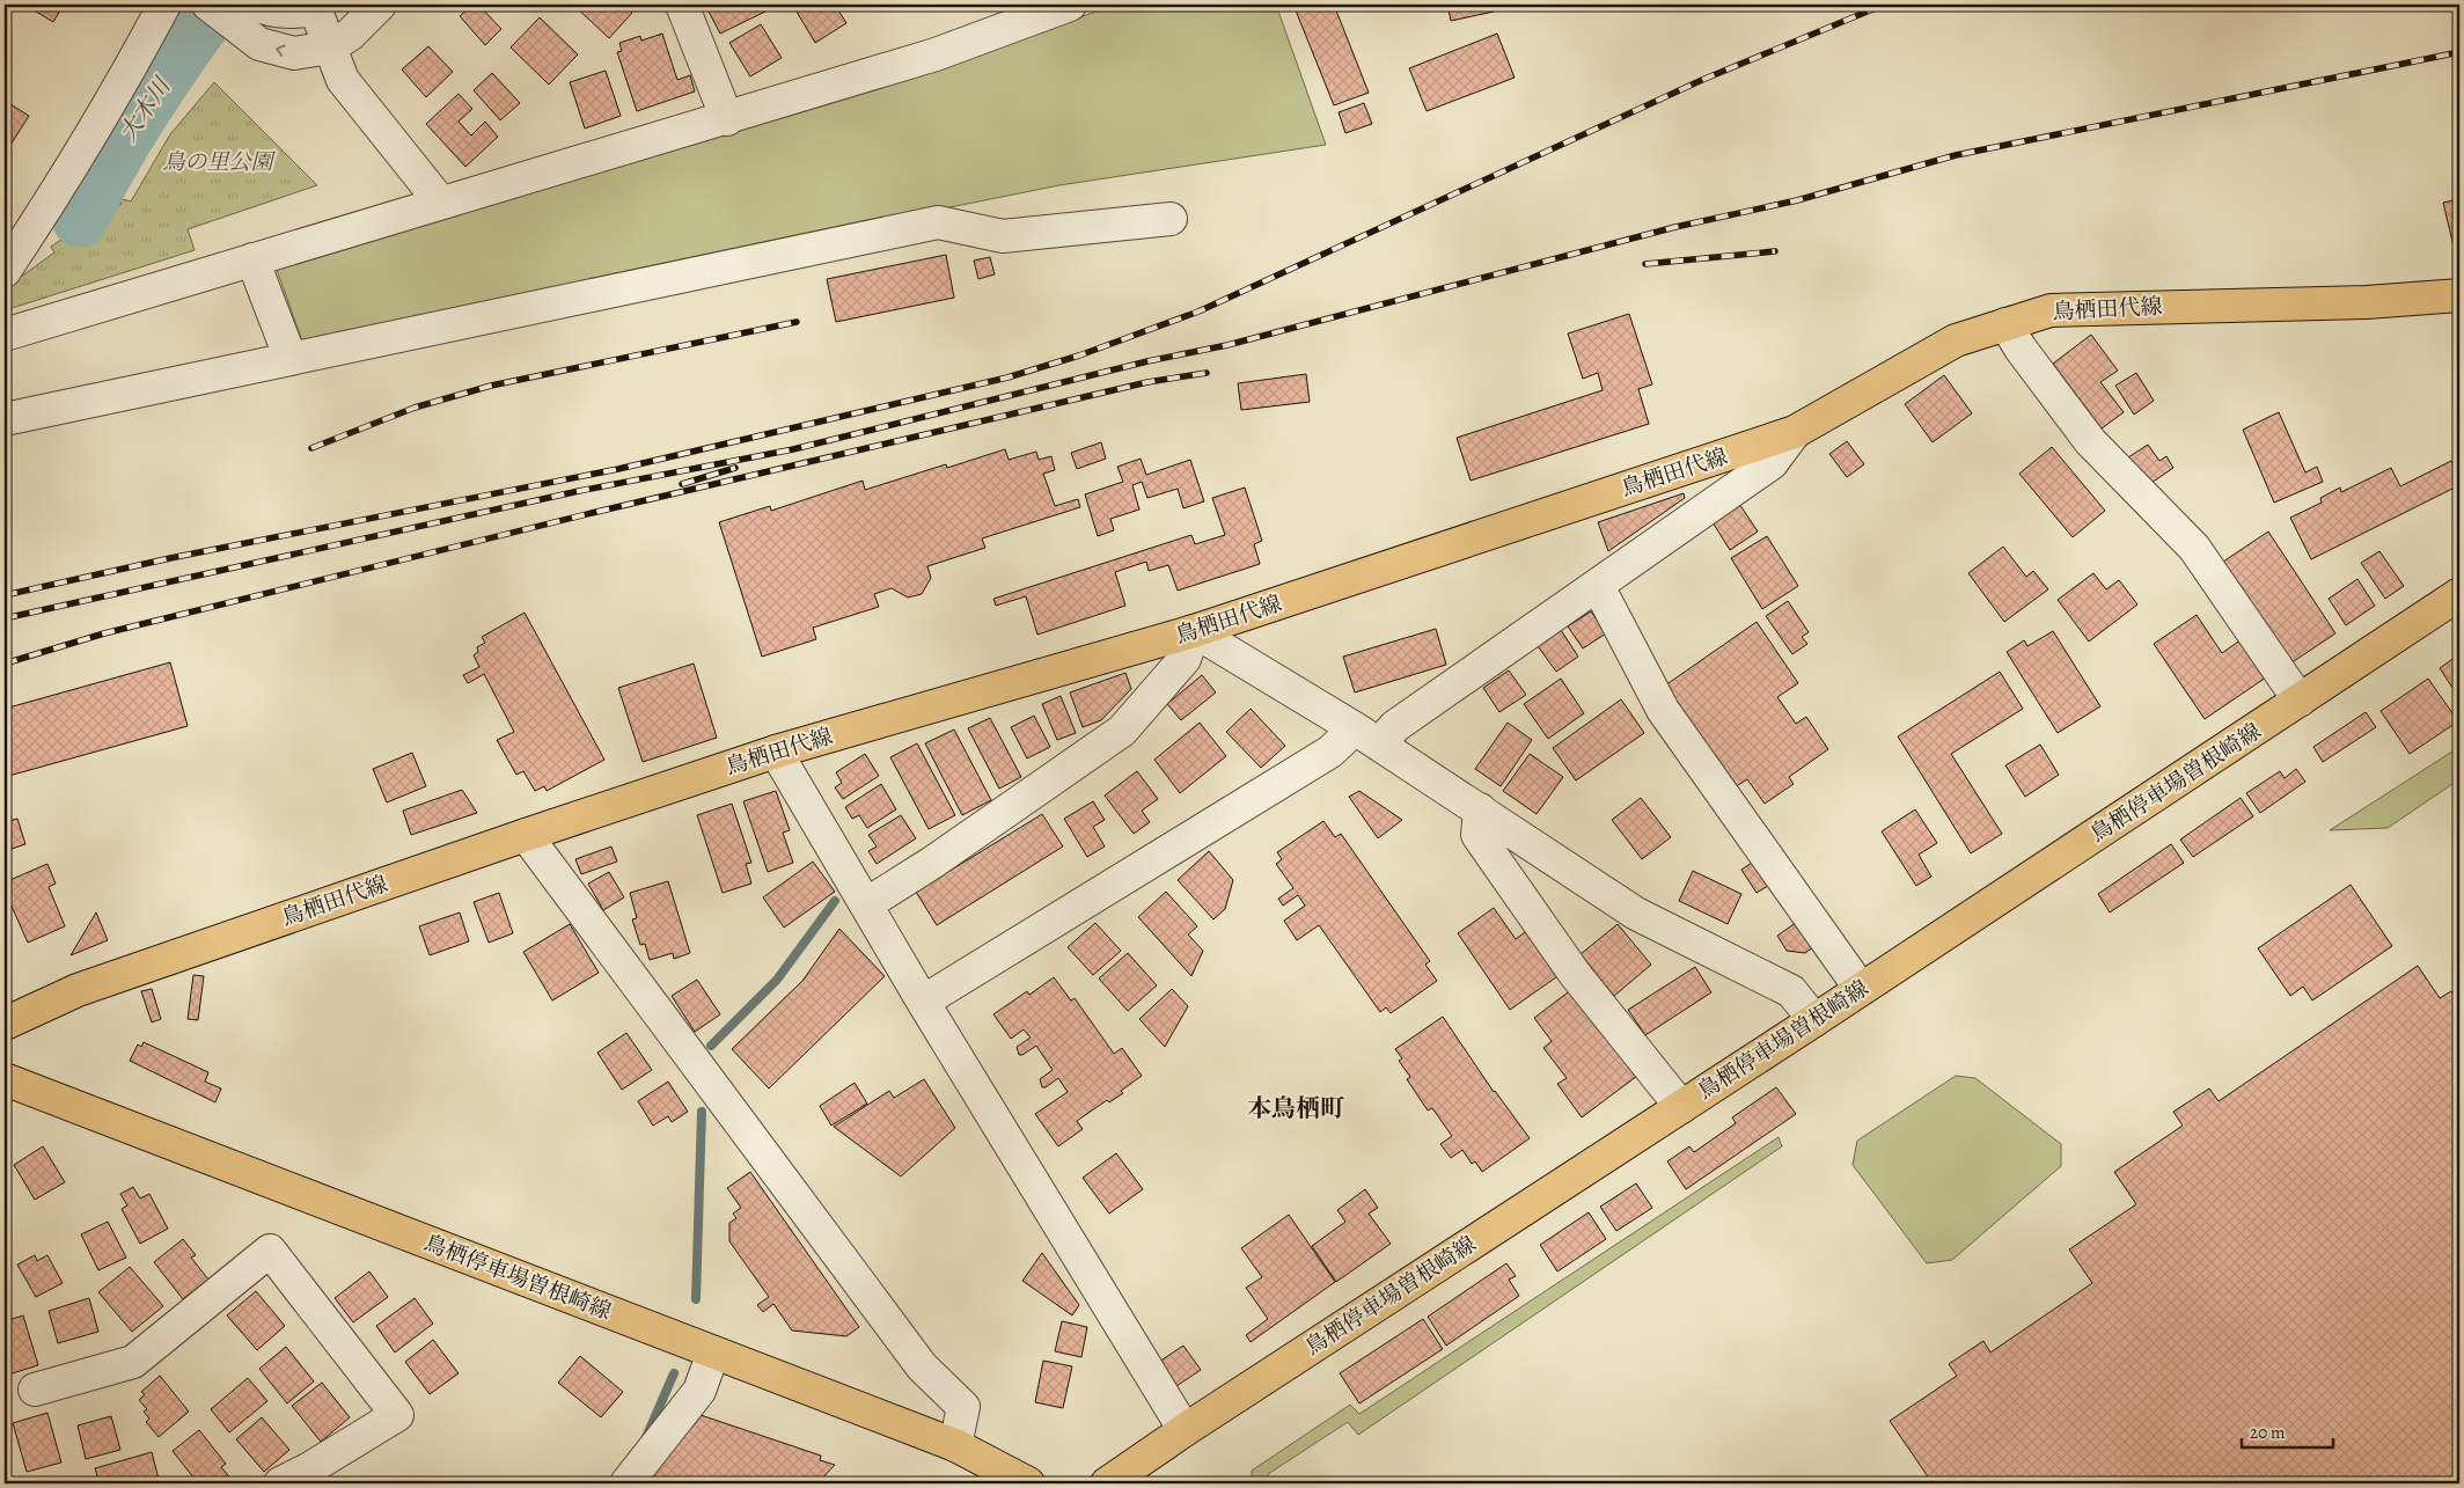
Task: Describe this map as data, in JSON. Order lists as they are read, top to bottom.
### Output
{
  "streets": {
    "main road": ["鳥栖田代線", "鳥栖停車場曽根崎線"]
  },
  "districts": ["本鳥栖町"],
  "water": ["大木川"],
  "parks": ["鳥の里公園"],
  "scale_bar": "20 m"
}
